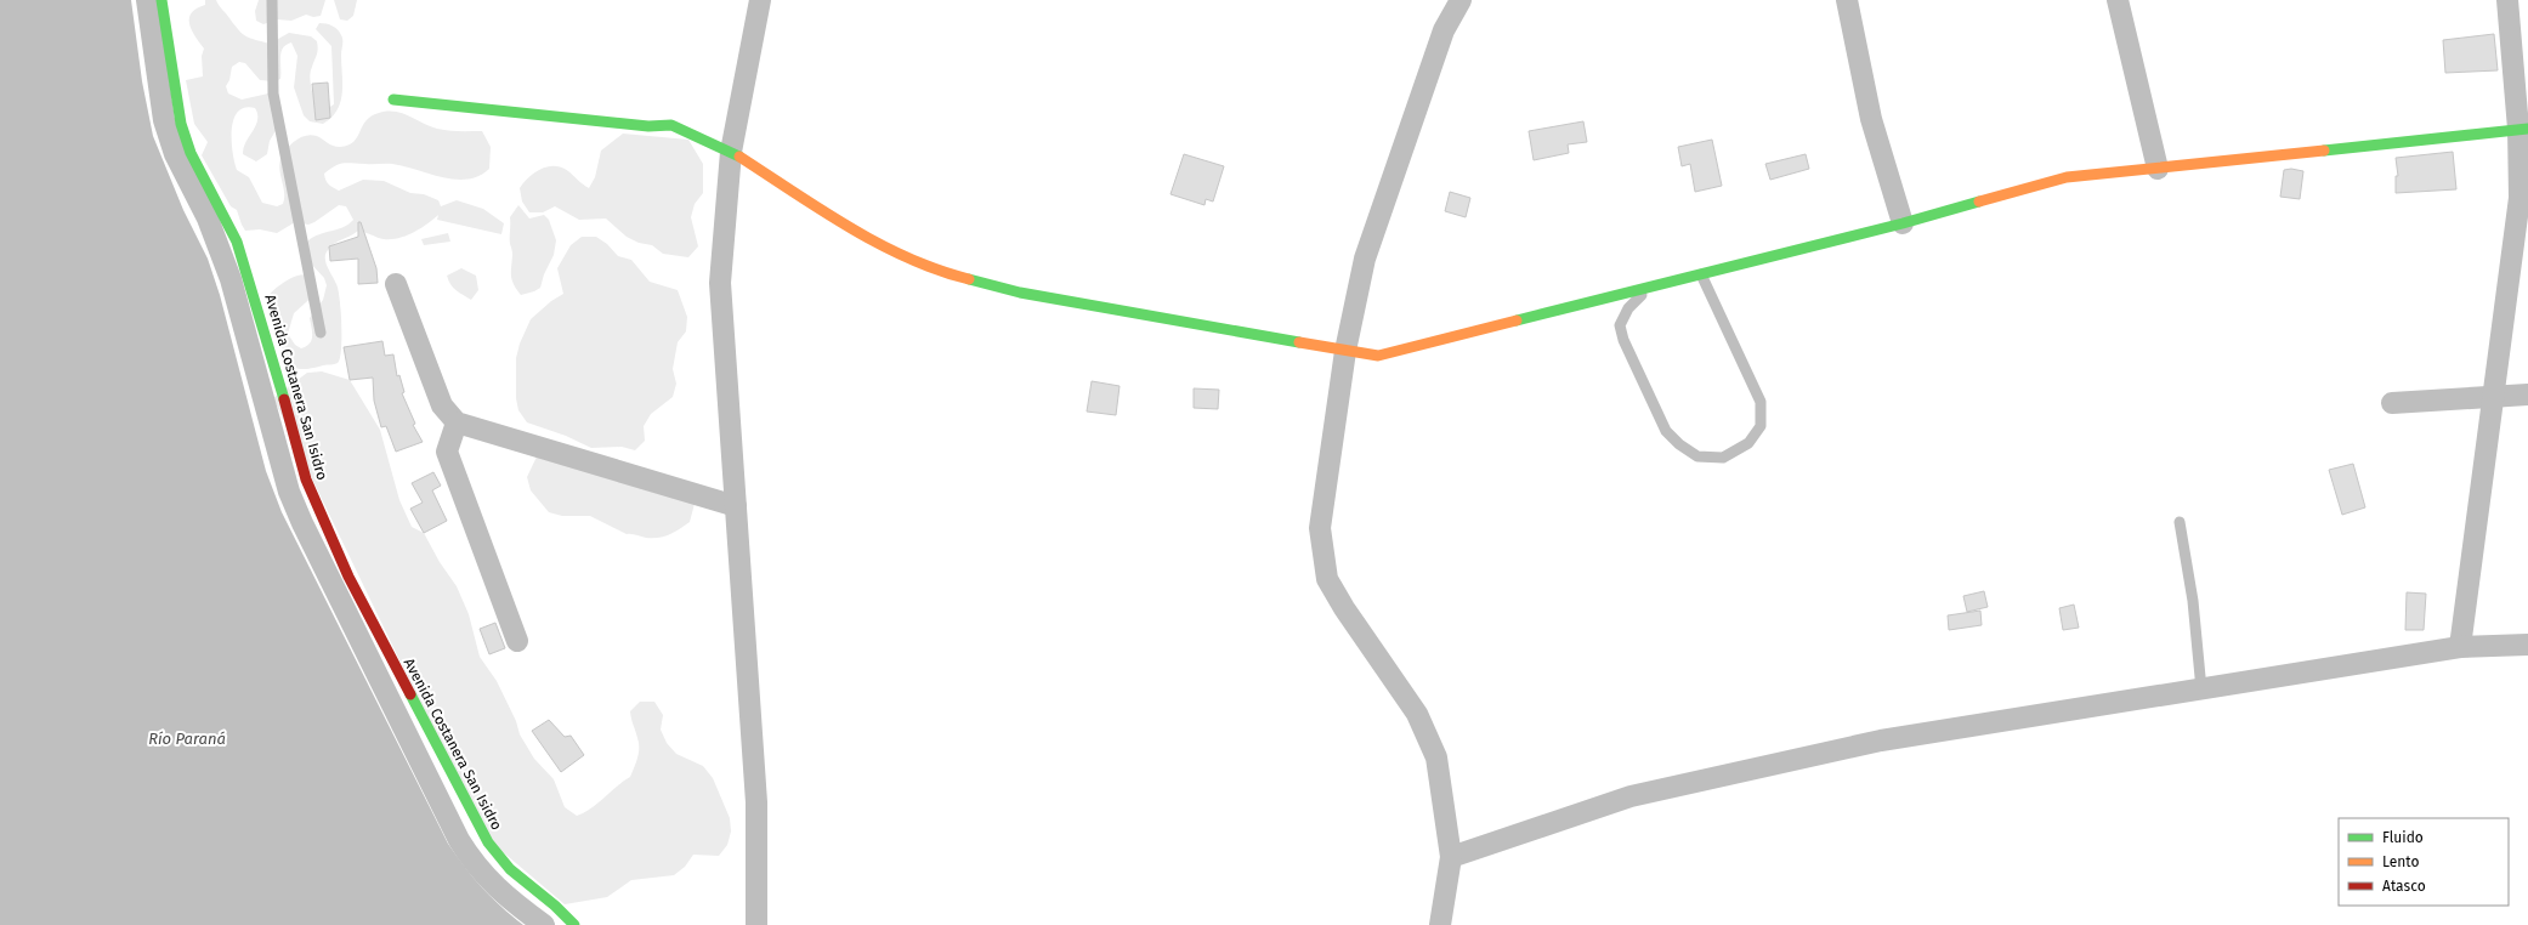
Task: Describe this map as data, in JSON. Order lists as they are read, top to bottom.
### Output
{
  "streets": {
    "street": ["Avenida Costanera San Isidro"]
  },
  "water": ["Río Paraná"],
  "legend": ["Fluido", "Lento", "Atasco"]
}
